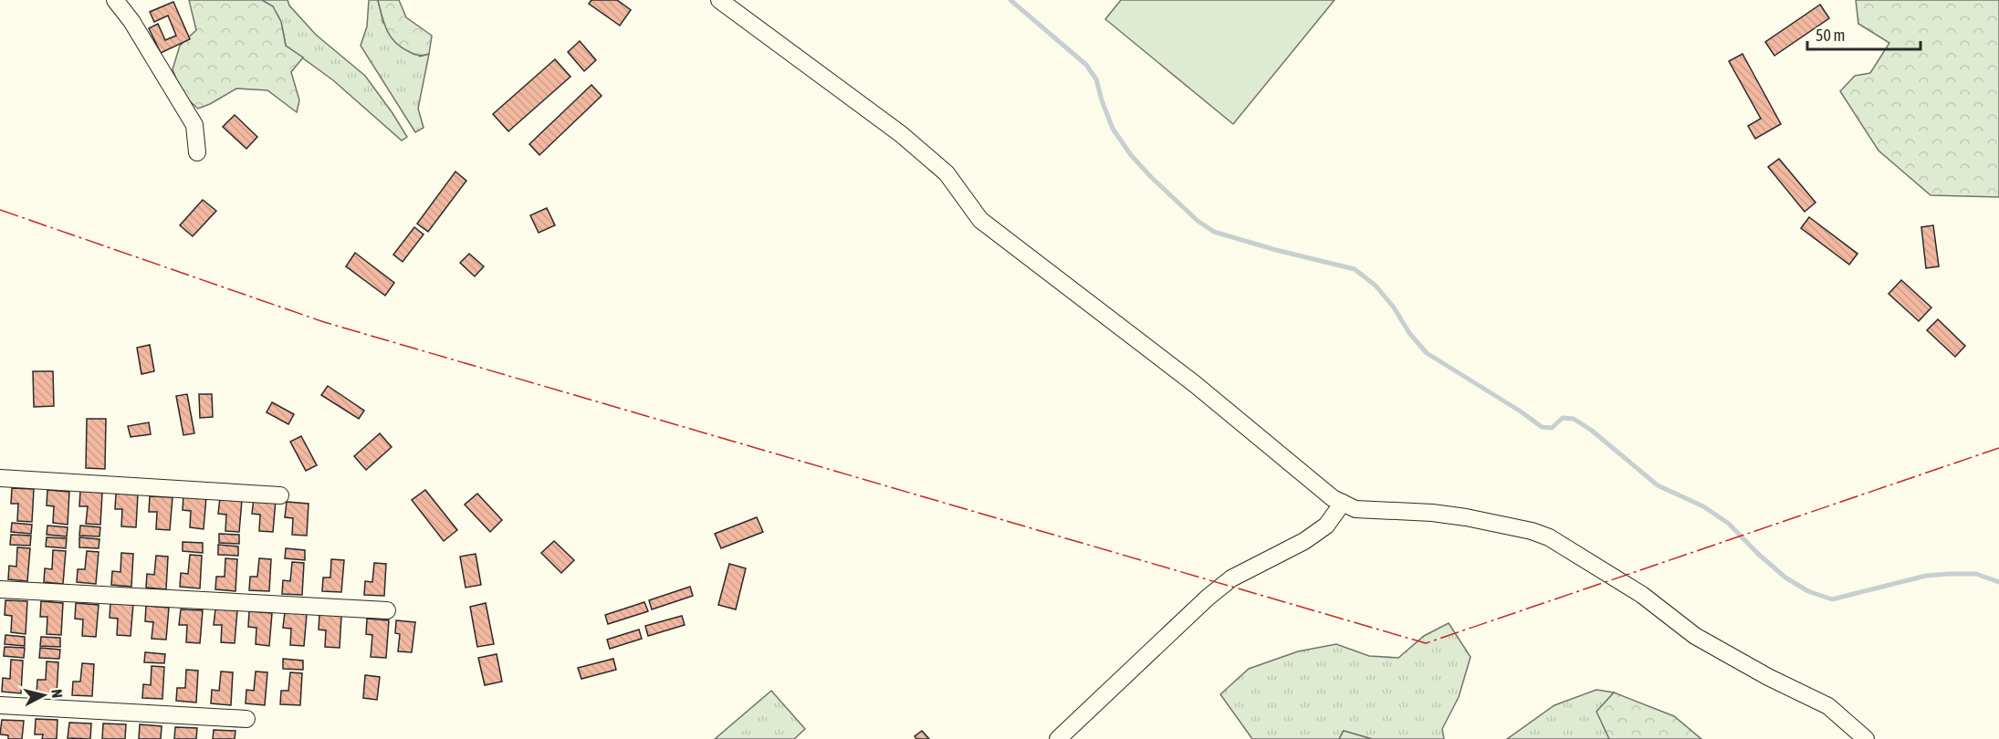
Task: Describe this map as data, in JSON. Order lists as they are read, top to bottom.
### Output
{
  "scale_bar": "50 m",
  "north": "right"
}
